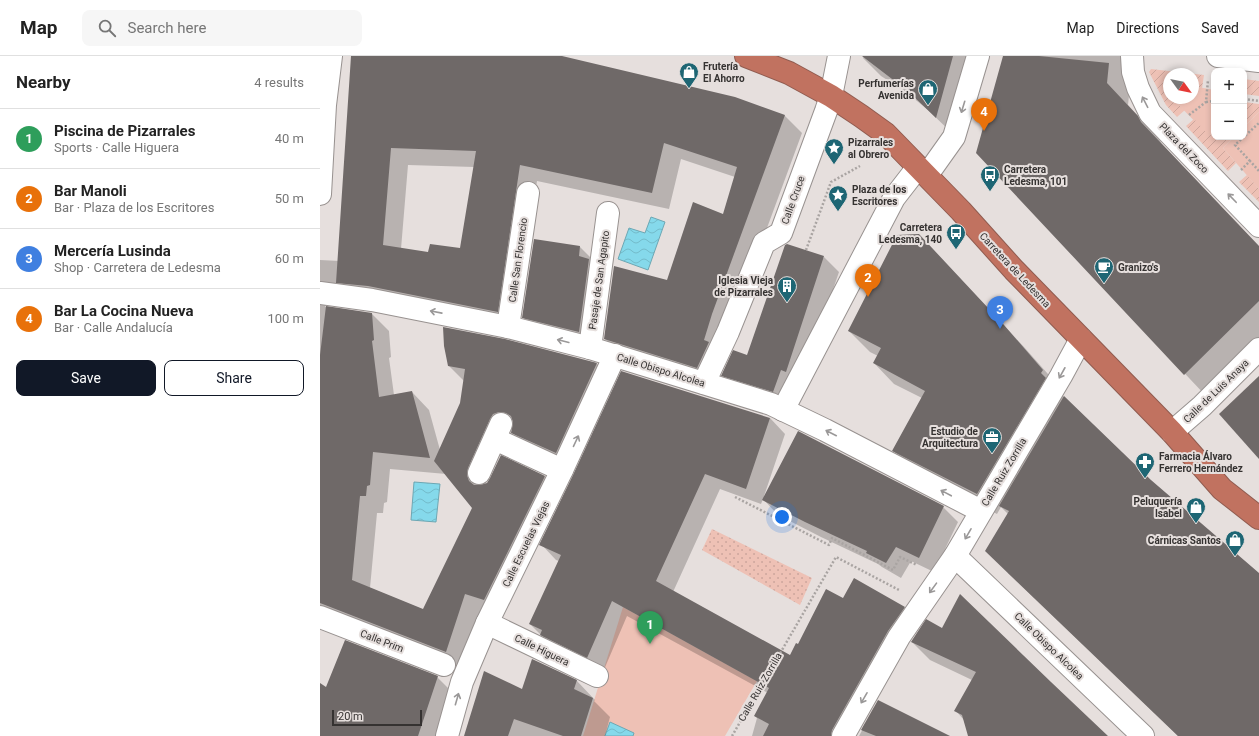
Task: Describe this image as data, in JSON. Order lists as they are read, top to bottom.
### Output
{
  "streets": {
    "highway": ["Carretera de Ledesma"],
    "street": [
      "Plaza del Zoco",
      "Calle Cruce",
      "Calle San Florencio",
      "Pasaje de San Agapito",
      "Calle Obispo Alcolea",
      "Calle de Luis Anaya",
      "Calle Ruiz Zorrilla",
      "Calle Escuelas Viejas",
      "Calle Prim",
      "Calle Higuera"
    ]
  },
  "crossings": [
    ["Calle Cruce", "Carretera de Ledesma"],
    ["Calle Cruce", "Calle Obispo Alcolea"],
    ["Calle San Florencio", "Calle Obispo Alcolea"],
    ["Carretera de Ledesma", "Calle de Luis Anaya"],
    ["Carretera de Ledesma", "Calle Ruiz Zorrilla"],
    ["Pasaje de San Agapito", "Calle Obispo Alcolea"],
    ["Calle Obispo Alcolea", "Calle Ruiz Zorrilla"],
    ["Calle Obispo Alcolea", "Calle Escuelas Viejas"],
    ["Calle Escuelas Viejas", "Calle Higuera"]
  ],
  "one_way": [
    "Plaza del Zoco",
    "Calle Obispo Alcolea",
    "Calle Ruiz Zorrilla",
    "Calle Escuelas Viejas"
  ],
  "places": {
    "shop": [
      "Frutería El Ahorro",
      "Perfumerías Avenida",
      "Peluquería Isabel",
      "Cárnicas Santos"
    ],
    "place": ["Pizarrales al Obrero", "Plaza de los Escritores"],
    "bus stop": ["Carretera Ledesma, 101", "Carretera Ledesma, 140"],
    "cafe": ["Granizo's"],
    "building": ["Iglesia Vieja de Pizarrales"],
    "office": ["Estudio de Arquitectura"],
    "pharmacy": ["Farmacia Álvaro Ferrero Hernández"]
  },
  "scale_bar": "20 m",
  "north": "bottom right",
  "page": {
    "header": "Map",
    "search": "Search here",
    "nav": ["Map", "Directions", "Saved"],
    "heading": ["Nearby", "4 results"],
    "map_buttons": ["+", "−"],
    "pins": [
      "4",
      "2",
      "3",
      "1"
    ],
    "list": [
      {
        "mark": "1",
        "name": "Piscina de Pizarrales",
        "note": "Sports · Calle Higuera",
        "value": "40 m"
      },
      {
        "mark": "2",
        "name": "Bar Manoli",
        "note": "Bar · Plaza de los Escritores",
        "value": "50 m"
      },
      {
        "mark": "3",
        "name": "Mercería Lusinda",
        "note": "Shop · Carretera de Ledesma",
        "value": "60 m"
      },
      {
        "mark": "4",
        "name": "Bar La Cocina Nueva",
        "note": "Bar · Calle Andalucía",
        "value": "100 m"
      }
    ],
    "buttons": ["Save", "Share"],
    "scale": "20 m"
  }
}
